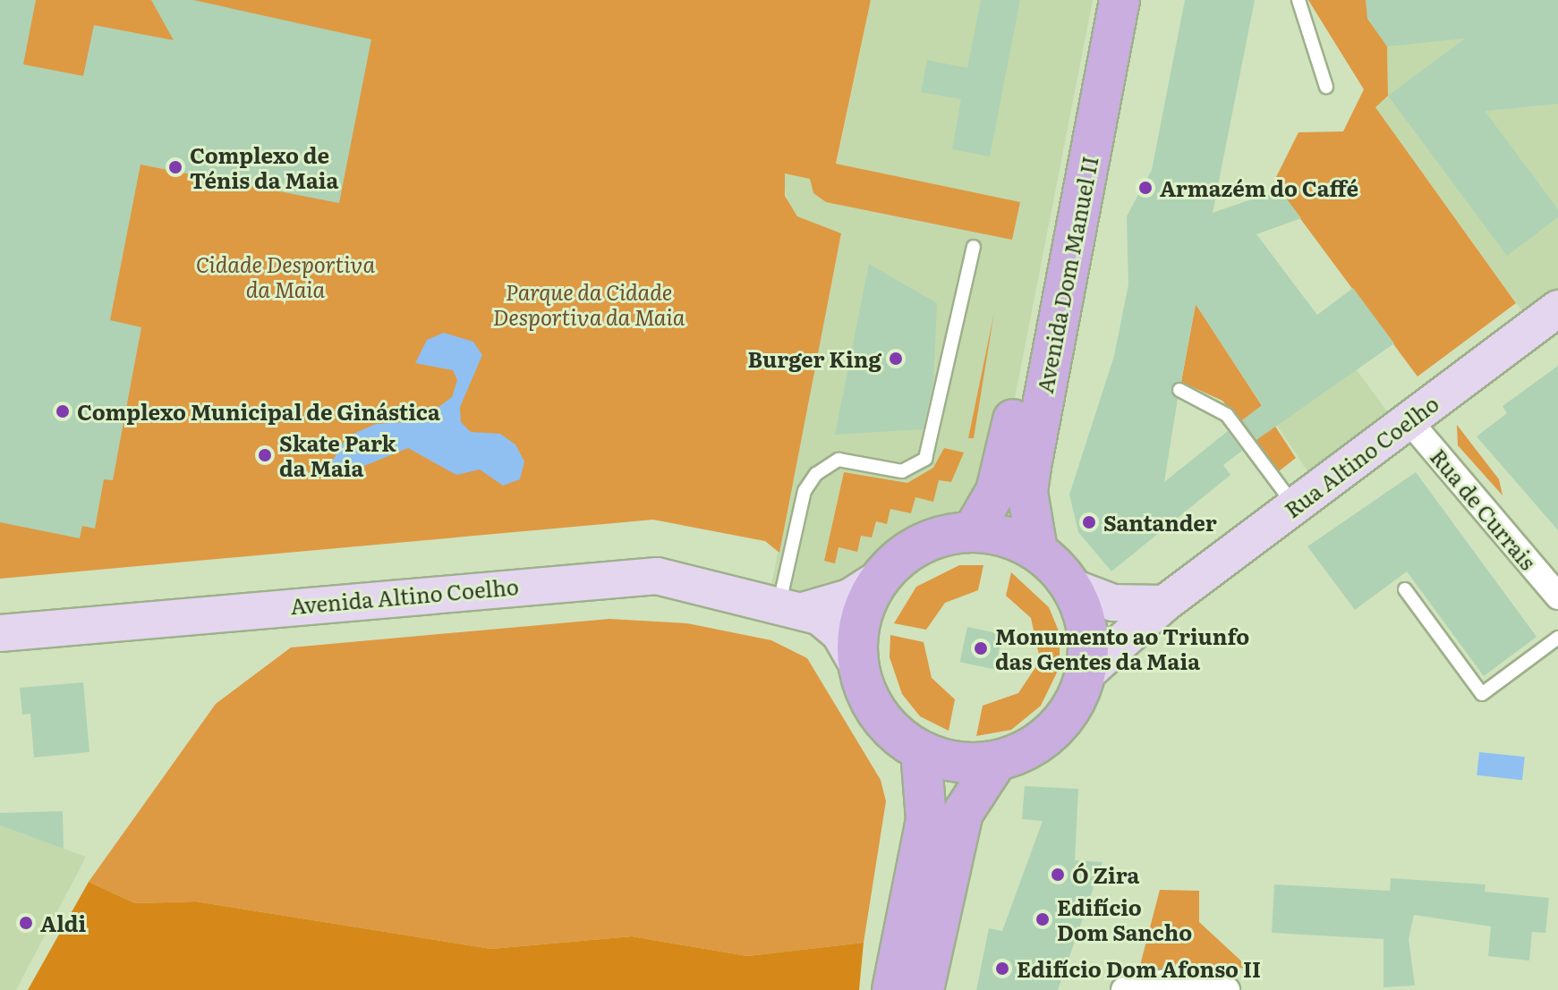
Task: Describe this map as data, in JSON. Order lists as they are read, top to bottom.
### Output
{
  "streets": {
    "main road": ["Avenida Dom Manuel II", "Rua Altino Coelho", "Avenida Altino Coelho"],
    "street": ["Rua de Currais"]
  },
  "crossings": [
    ["Avenida Dom Manuel II", "Rua Altino Coelho"],
    ["Avenida Dom Manuel II", "Avenida Altino Coelho"],
    ["Rua Altino Coelho", "Rua de Currais"],
    ["Rua Altino Coelho", "Avenida Altino Coelho"]
  ],
  "parks": ["Cidade Desportiva da Maia", "Parque da Cidade Desportiva da Maia"],
  "places": [
    "Complexo de Ténis da Maia",
    "Armazém do Caffé",
    "Burger King",
    "Complexo Municipal de Ginástica",
    "Skate Park da Maia",
    "Santander",
    "Monumento ao Triunfo das Gentes da Maia",
    "Ó Zira",
    "Edifício Dom Sancho",
    "Aldi",
    "Edifício Dom Afonso II"
  ]
}
